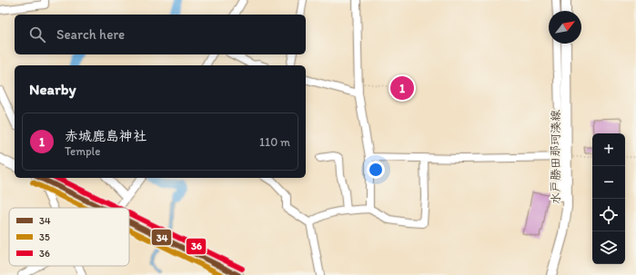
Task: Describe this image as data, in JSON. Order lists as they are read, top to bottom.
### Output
{
  "streets": {
    "main road": ["水戸勝田那珂湊線"]
  },
  "lines": ["transit line 34", "transit line 36", "transit line 35"],
  "legend": ["34", "35", "36"],
  "north": "top right",
  "page": {
    "search": "Search here",
    "heading": "Nearby",
    "pins": "1",
    "list": [
      {
        "mark": "1",
        "name": "赤城鹿島神社",
        "note": "Temple",
        "value": "110 m"
      }
    ],
    "map_buttons": ["+", "−"]
  }
}
